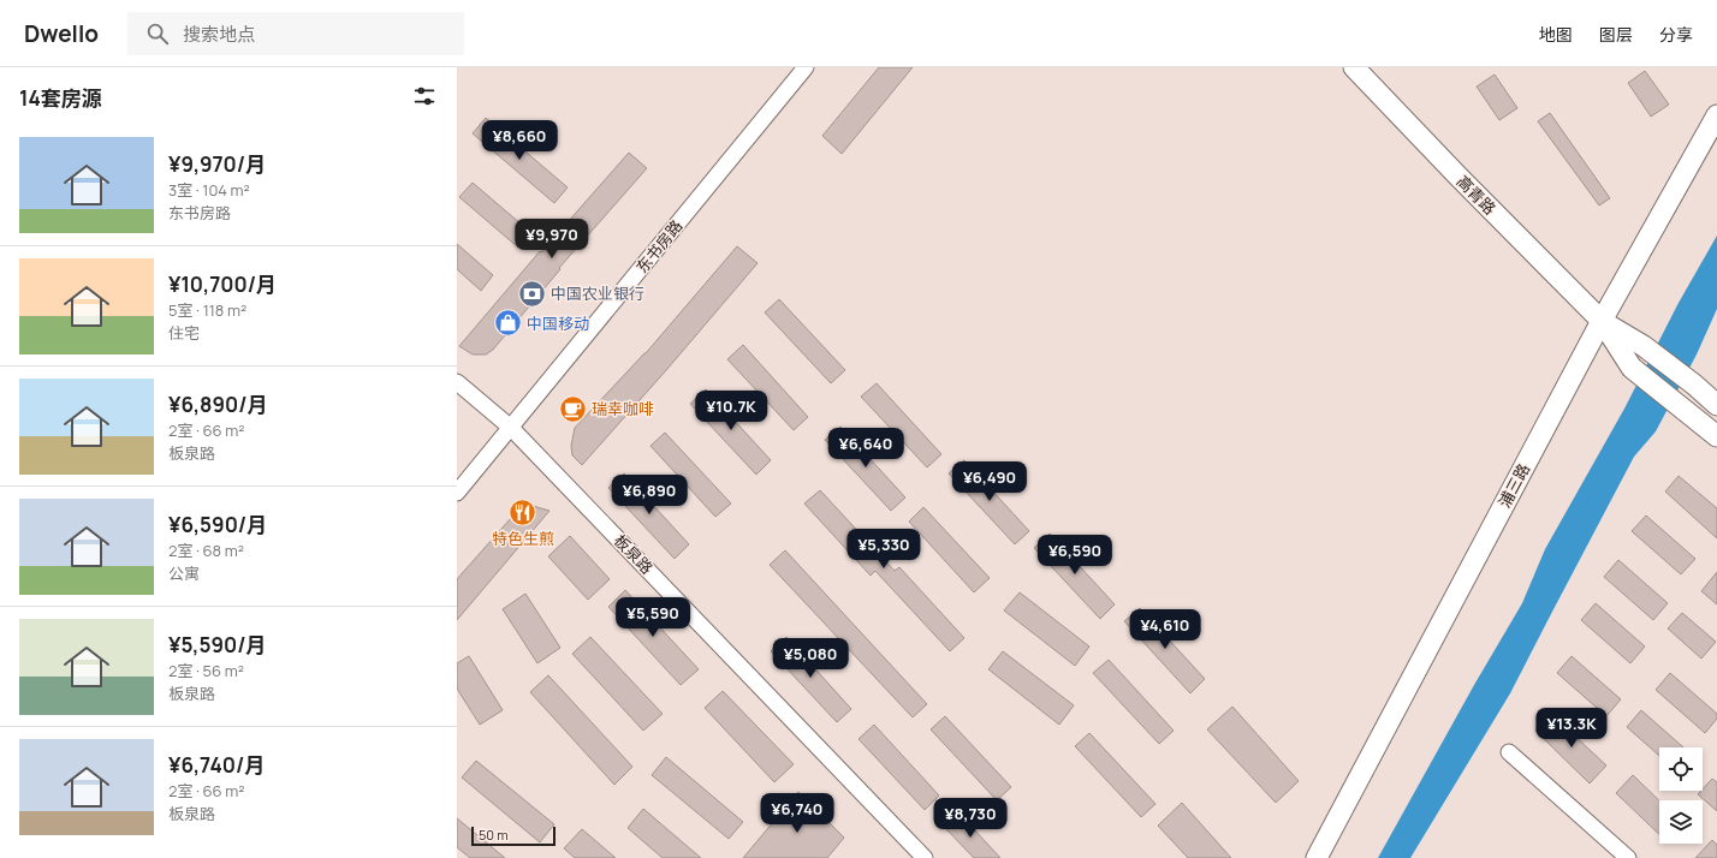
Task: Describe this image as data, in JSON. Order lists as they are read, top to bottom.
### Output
{
  "streets": {
    "main road": ["高青路", "浦三路"],
    "street": ["东书房路", "板泉路"]
  },
  "crossings": [
    ["高青路", "浦三路"],
    ["东书房路", "板泉路"]
  ],
  "places": {
    "bank": ["中国农业银行"],
    "shop": ["中国移动"],
    "cafe": ["瑞幸咖啡"],
    "restaurant": ["特色生煎"]
  },
  "scale_bar": "50 m",
  "page": {
    "header": "Dwello",
    "search": "搜索地点",
    "nav": ["地图", "图层", "分享"],
    "heading": "14套房源",
    "price": [
      "¥8,660",
      "¥9,970",
      "¥10.7K",
      "¥6,640",
      "¥6,490",
      "¥6,890",
      "¥5,330",
      "¥6,590",
      "¥5,590",
      "¥4,610",
      "¥5,080",
      "¥13.3K",
      "¥6,740",
      "¥8,730"
    ],
    "list": [
      {
        "name": "¥9,970/月",
        "note": "3室 · 104 m² · 东书房路"
      },
      {
        "name": "¥10,700/月",
        "note": "5室 · 118 m² · 住宅"
      },
      {
        "name": "¥6,890/月",
        "note": "2室 · 66 m² · 板泉路"
      },
      {
        "name": "¥6,590/月",
        "note": "2室 · 68 m² · 公寓"
      },
      {
        "name": "¥5,590/月",
        "note": "2室 · 56 m² · 板泉路"
      },
      {
        "name": "¥6,740/月",
        "note": "2室 · 66 m² · 板泉路"
      }
    ],
    "scale": "50 m"
  }
}
